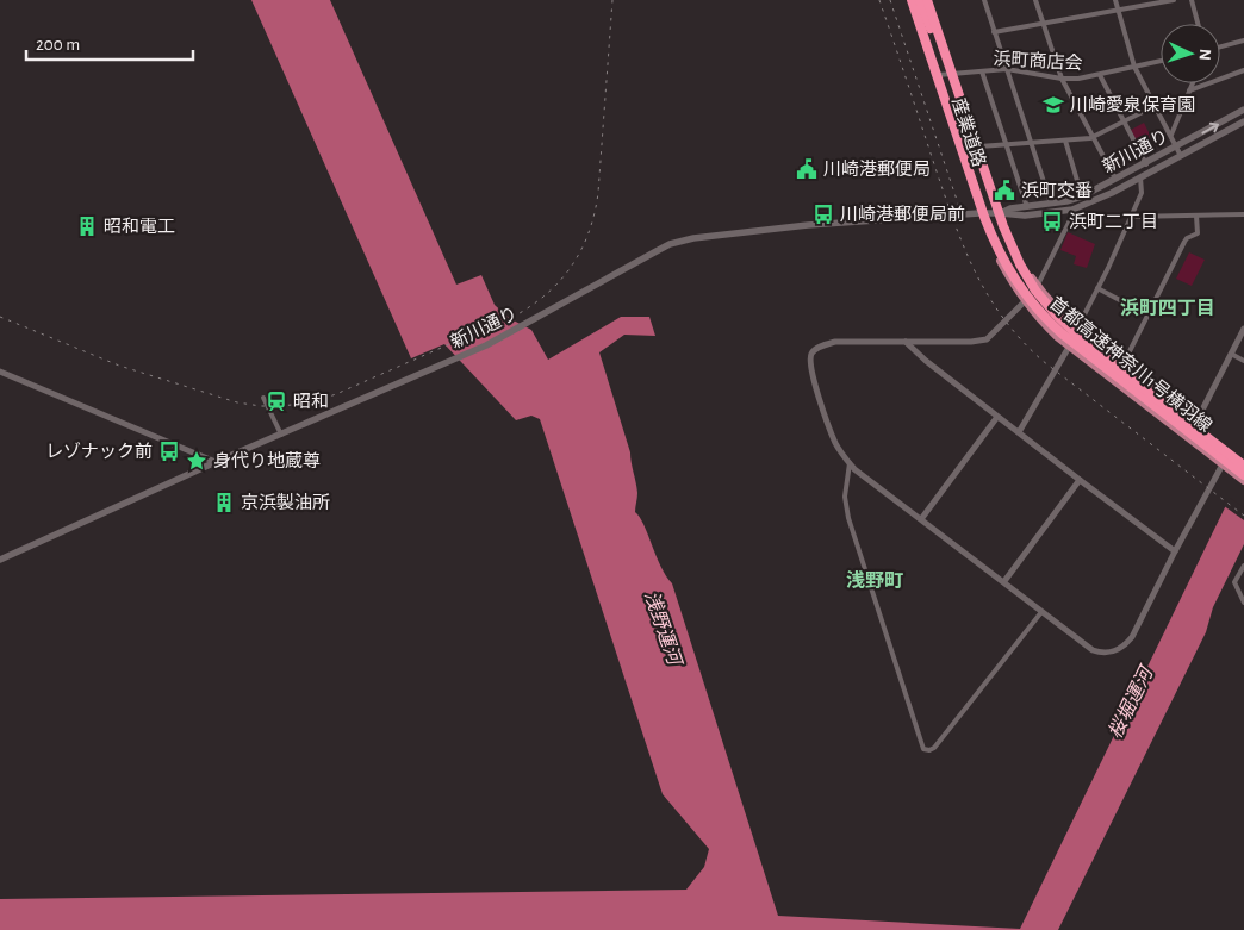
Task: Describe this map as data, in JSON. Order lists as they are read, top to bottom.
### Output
{
  "streets": {
    "highway": ["首都高速神奈川1号横羽線"],
    "main road": ["産業道路", "新川通り"],
    "street": ["浜町商店会"]
  },
  "crossings": [
    ["浜町商店会", "産業道路"],
    ["産業道路", "新川通り"],
    ["産業道路", "首都高速神奈川1号横羽線"]
  ],
  "districts": ["浜町四丁目", "浅野町"],
  "water": ["浅野運河", "桜堀運河"],
  "places": {
    "school or university": ["川崎愛泉保育園"],
    "public building": ["川崎港郵便局", "浜町交番"],
    "bus stop": ["川崎港郵便局前", "浜町二丁目", "レゾナック前"],
    "building": ["昭和電工", "京浜製油所"],
    "station": ["昭和"],
    "place": ["身代り地蔵尊"]
  },
  "scale_bar": "200 m",
  "north": "right"
}
